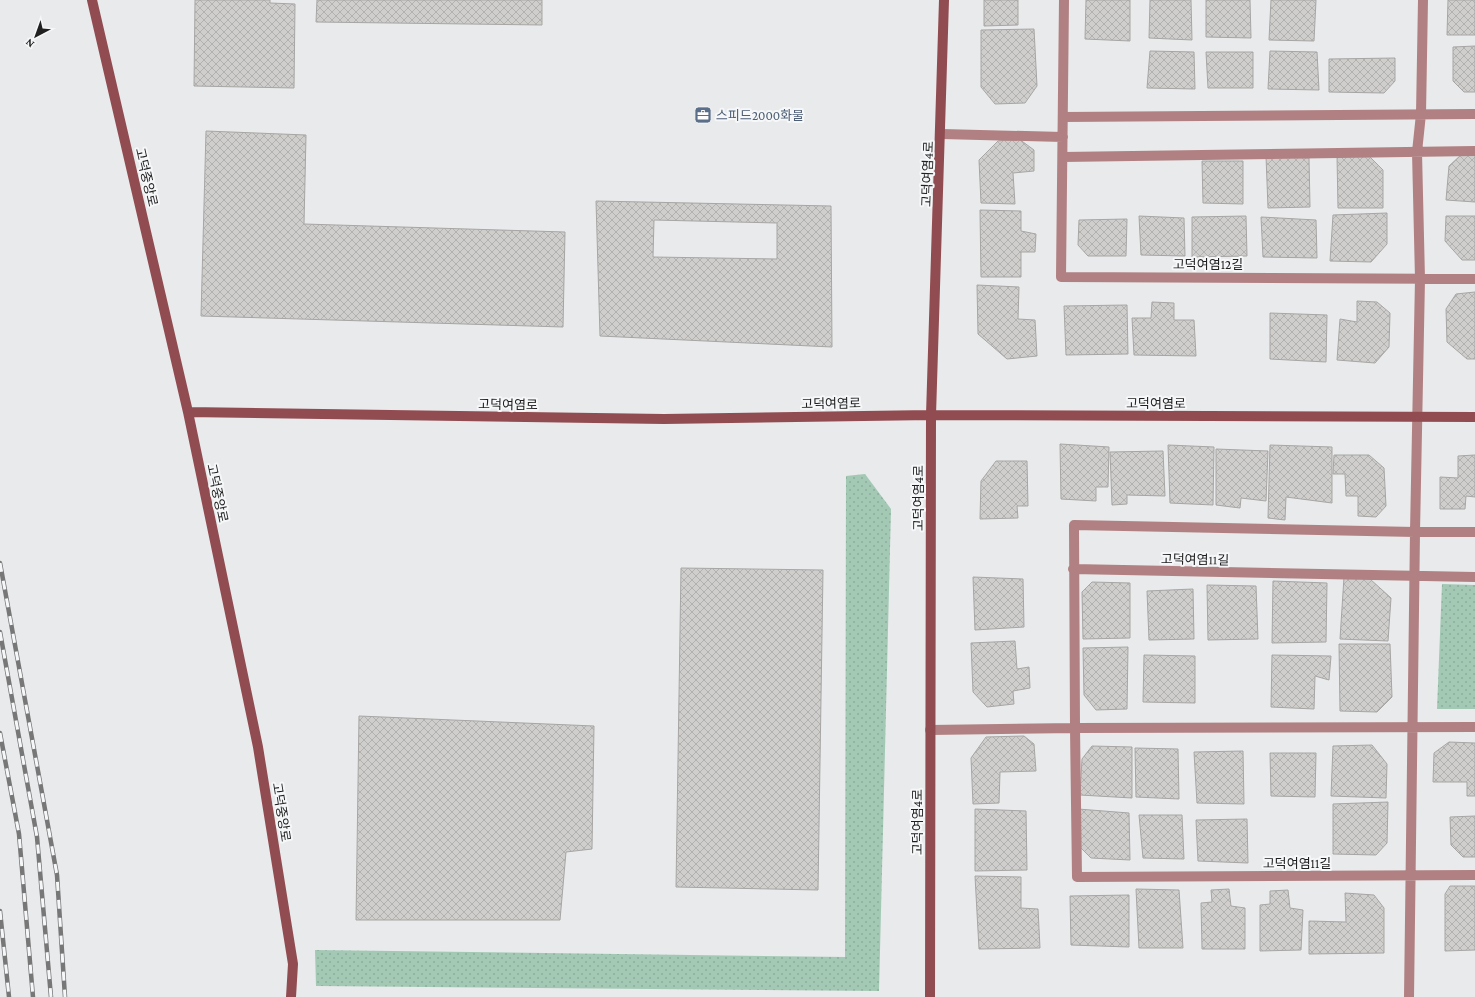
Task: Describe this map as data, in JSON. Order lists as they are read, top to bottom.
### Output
{
  "streets": {
    "street": [
      "고덕여염4로",
      "고덕중앙로",
      "고덕여염12길",
      "고덕여염로",
      "고덕여염11길"
    ]
  },
  "crossings": [
    ["고덕여염4로", "고덕여염로"],
    ["고덕중앙로", "고덕여염로"]
  ],
  "places": {
    "office": ["스피드2000화물"]
  },
  "north": "bottom left"
}
